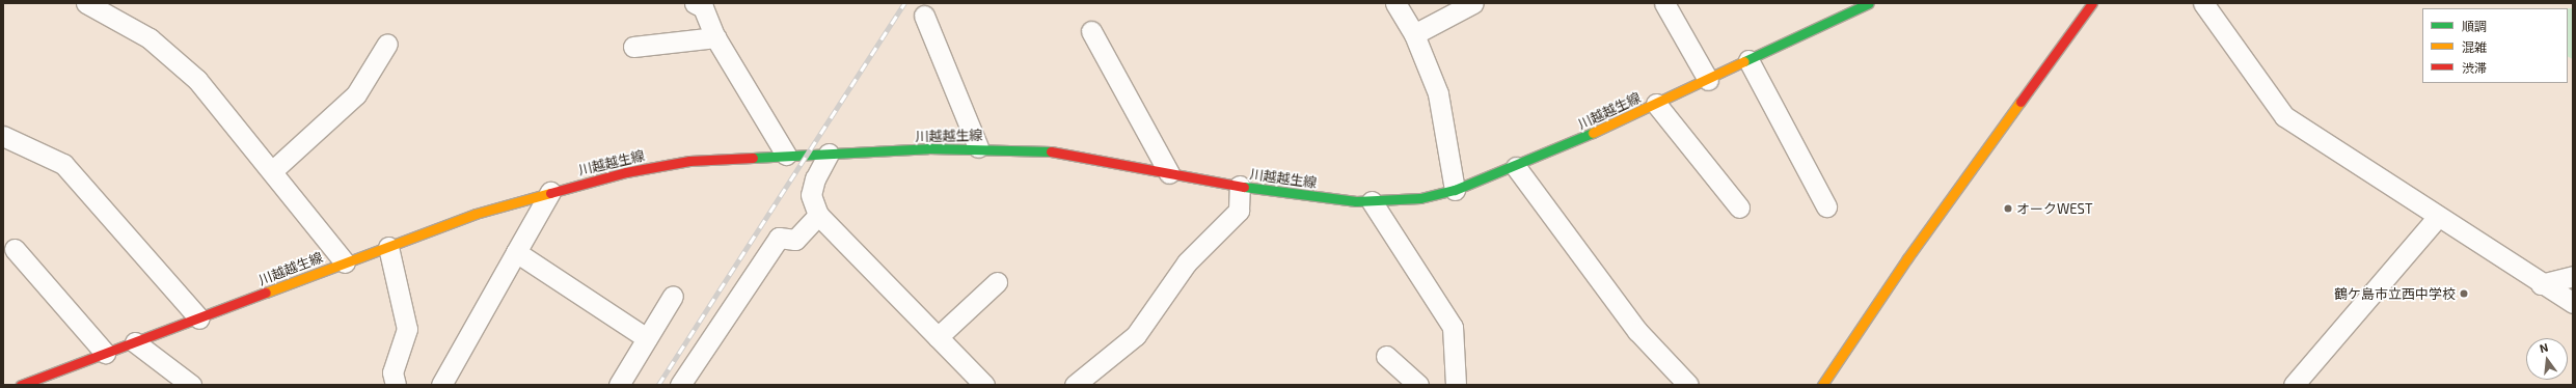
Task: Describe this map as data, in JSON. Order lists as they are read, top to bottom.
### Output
{
  "streets": {
    "main road": ["川越越生線"]
  },
  "places": ["オークWEST", "鶴ケ島市立西中学校"],
  "legend": ["順調", "混雑", "渋滞"],
  "north": "top"
}
